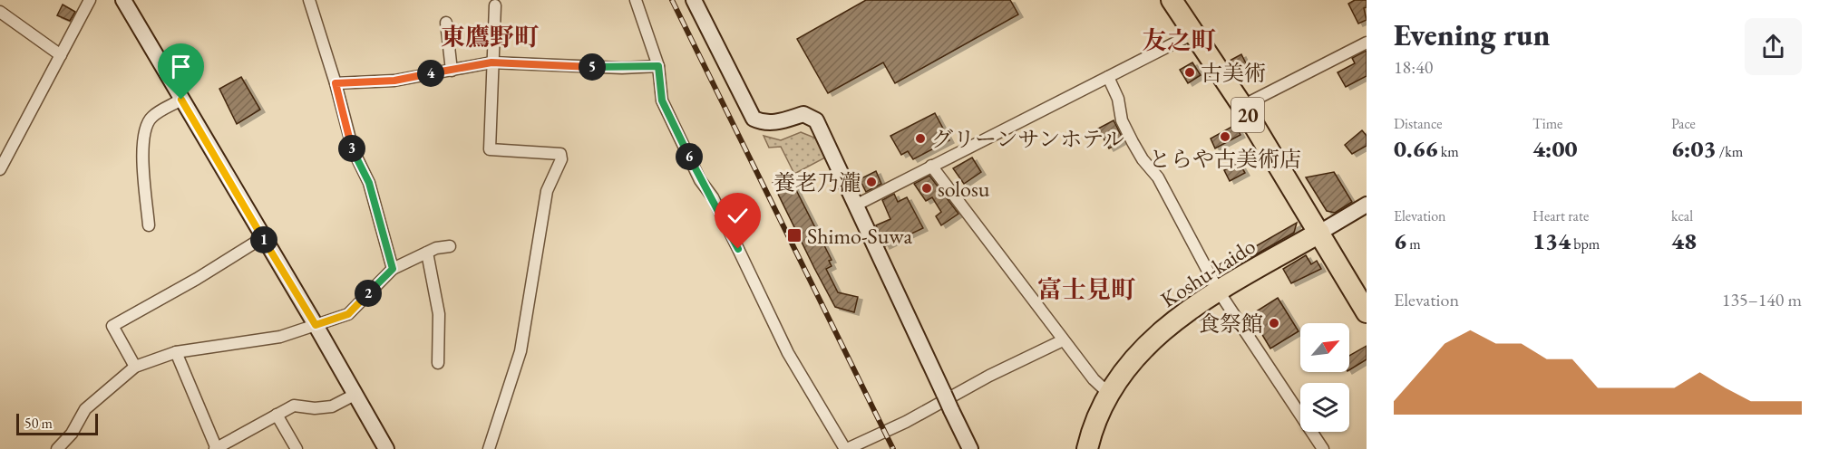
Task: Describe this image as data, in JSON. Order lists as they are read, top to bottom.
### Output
{
  "streets": {
    "highway": ["20", "Koshu-kaido"]
  },
  "crossings": [
    ["20", "Koshu-kaido"]
  ],
  "districts": ["東鷹野町", "友之町", "富士見町"],
  "places": {
    "other": [
      "古美術",
      "とらや古美術店",
      "グリーンサンホテル",
      "養老乃瀧",
      "solosu",
      "食祭館"
    ],
    "transit": ["Shimo-Suwa"]
  },
  "scale_bar": "50 m",
  "north": "top right",
  "page": {
    "heading": ["Evening run", "18:40"],
    "pins": [
      "5",
      "4",
      "3",
      "6",
      "1",
      "2"
    ],
    "stats": [
      ["Distance", "0.66 km"],
      ["Time", "4:00"],
      ["Pace", "6:03 /km"],
      ["Elevation", "6 m"],
      ["Heart rate", "134 bpm"],
      ["kcal", "48"]
    ],
    "chart": ["Elevation", "135–140 m"],
    "scale": "50 m"
  }
}
